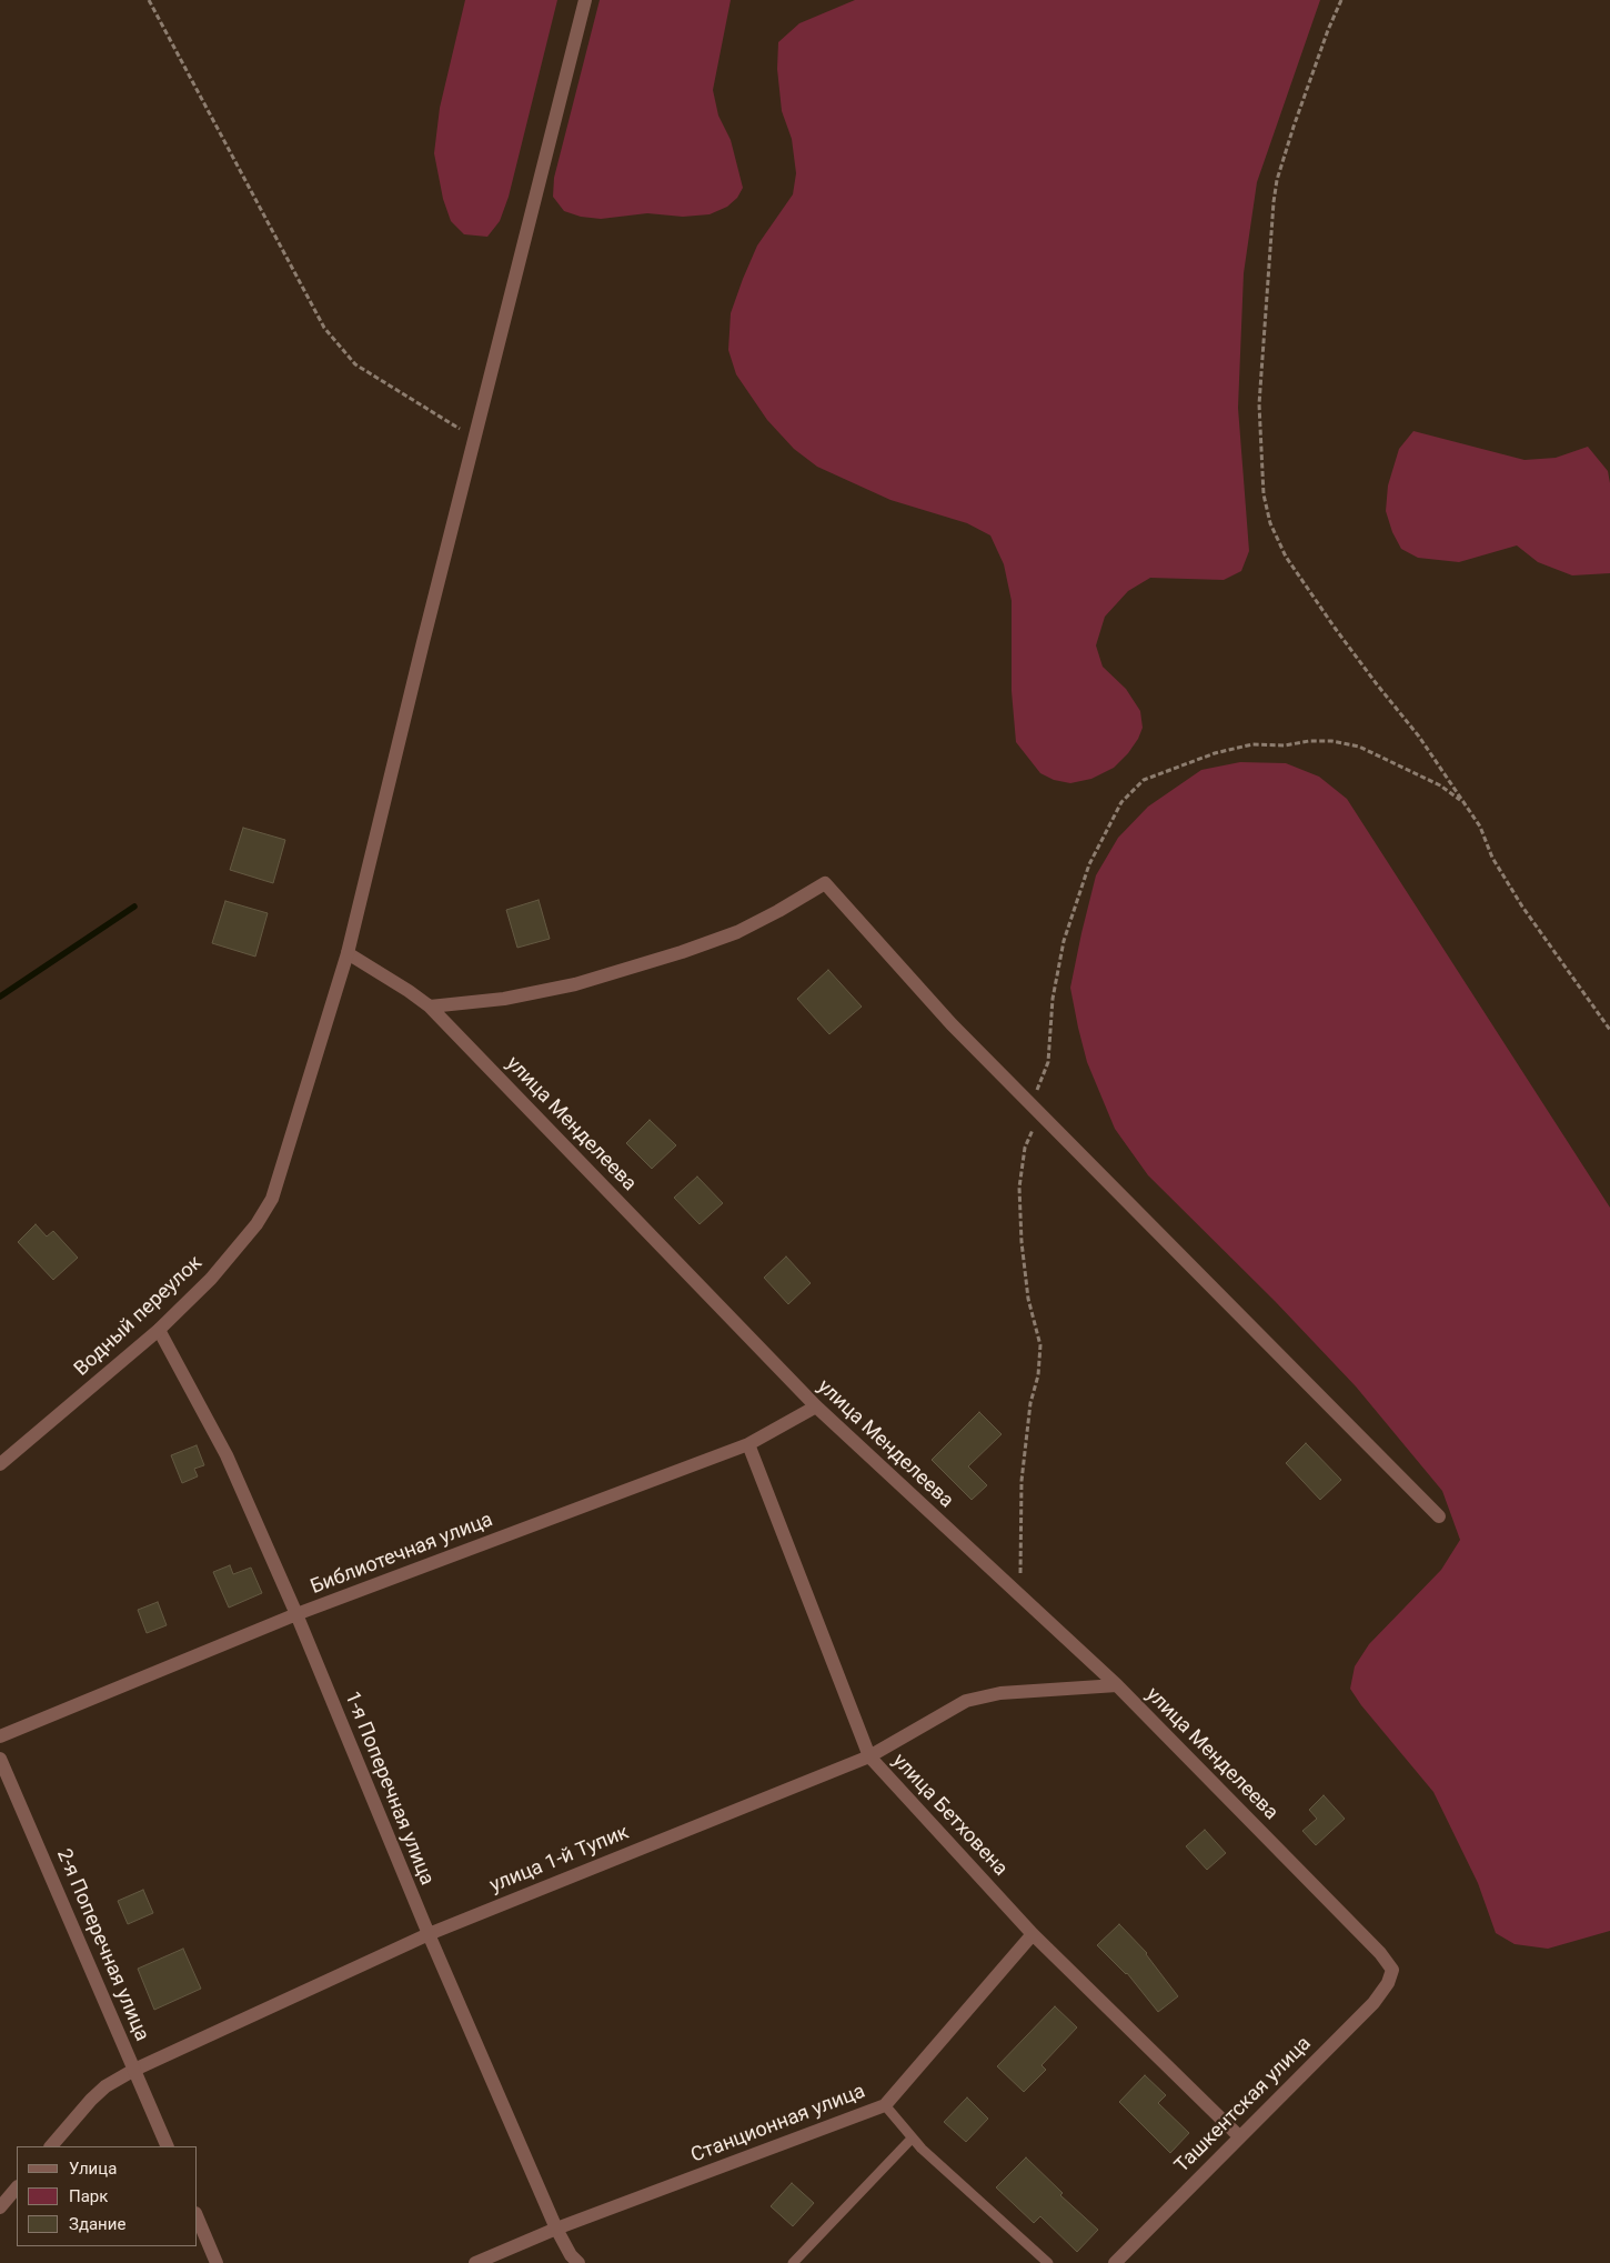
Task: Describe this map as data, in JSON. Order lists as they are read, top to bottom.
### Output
{
  "streets": {
    "street": [
      "улица Менделеева",
      "Водный переулок",
      "Библиотечная улица",
      "1-я Поперечная улица",
      "улица Бетховена",
      "улица 1-й Тупик",
      "2-я Поперечная улица",
      "Ташкентская улица",
      "Станционная улица"
    ]
  },
  "crossings": [
    ["улица Менделеева", "Водный переулок"],
    ["улица Менделеева", "Библиотечная улица"],
    ["улица Менделеева", "улица 1-й Тупик"],
    ["улица Менделеева", "Ташкентская улица"],
    ["Водный переулок", "1-я Поперечная улица"],
    ["Библиотечная улица", "1-я Поперечная улица"],
    ["Библиотечная улица", "улица Бетховена"],
    ["1-я Поперечная улица", "улица 1-й Тупик"],
    ["1-я Поперечная улица", "Станционная улица"],
    ["улица Бетховена", "улица 1-й Тупик"],
    ["улица Бетховена", "Ташкентская улица"],
    ["улица Бетховена", "Станционная улица"],
    ["улица 1-й Тупик", "2-я Поперечная улица"]
  ],
  "legend": ["Улица", "Парк", "Здание"]
}
